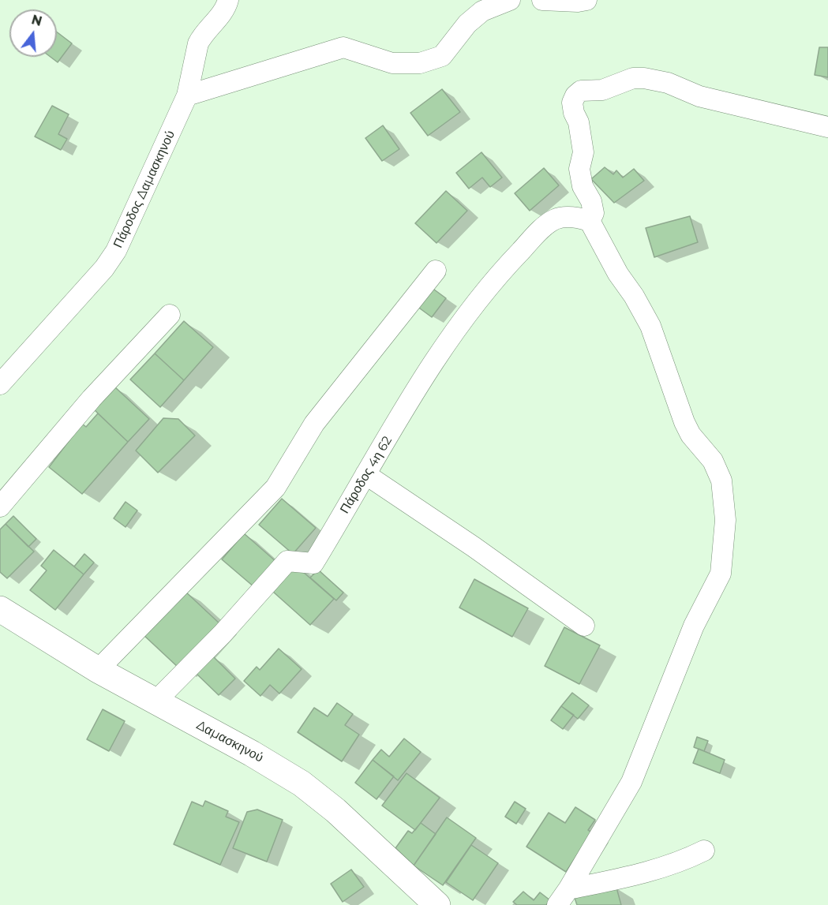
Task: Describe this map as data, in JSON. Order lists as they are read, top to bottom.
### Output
{
  "streets": {
    "main road": ["Δαμασκηνού"],
    "street": ["Πάροδος Δαμασκηνού", "Πάροδος 4η 62"]
  },
  "crossings": [
    ["Πάροδος 4η 62", "Δαμασκηνού"]
  ],
  "north": "top"
}
